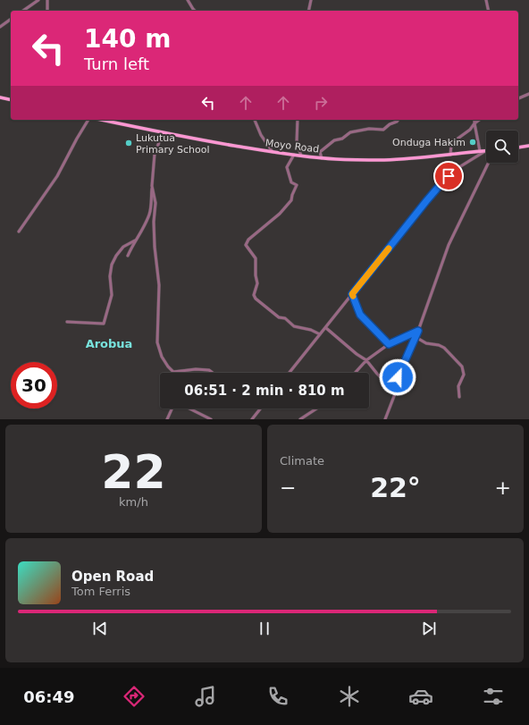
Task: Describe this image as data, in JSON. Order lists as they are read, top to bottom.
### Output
{
  "streets": {
    "main road": ["Moyo Road"]
  },
  "districts": ["Arobua"],
  "places": ["Onduga Hakim", "Lukutua Primary School"],
  "page": {
    "turn": ["140 m", "Turn left"],
    "limit": "30",
    "trip": "06:51 · 2 min · 810 m",
    "tile": [
      ["22", "km/h"],
      "Climate"
    ],
    "heat": ["−", "22°", "+"],
    "song": ["Open Road", "Tom Ferris"],
    "tabs": "06:49"
  }
}
